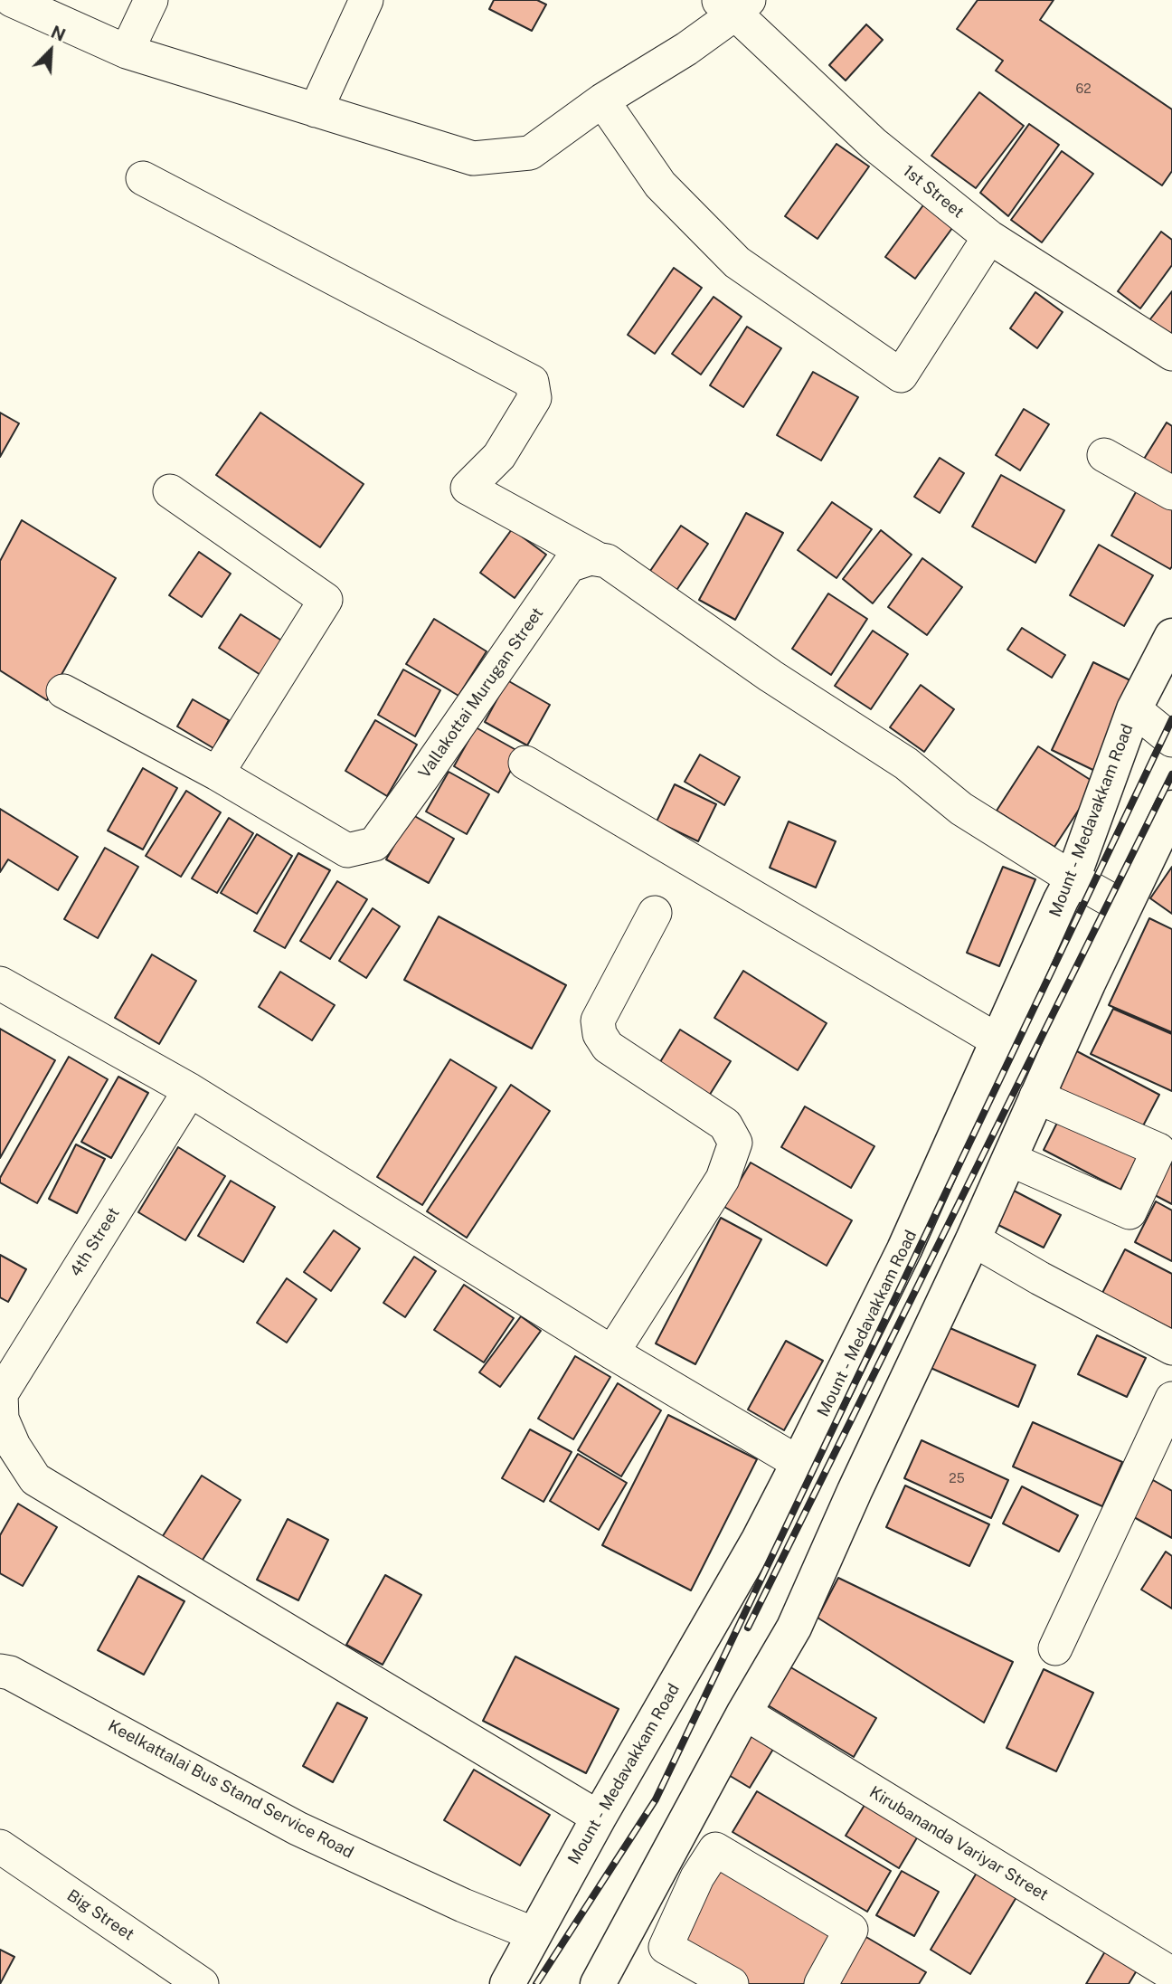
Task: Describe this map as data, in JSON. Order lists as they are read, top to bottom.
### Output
{
  "streets": {
    "main road": ["Mount - Medavakkam Road"],
    "street": [
      "1st Street",
      "Vallakottai Murugan Street",
      "4th Street",
      "Keelkattalai Bus Stand Service Road",
      "Kirubananda Variyar Street",
      "Big Street"
    ]
  },
  "crossings": [
    ["Mount - Medavakkam Road", "Keelkattalai Bus Stand Service Road"]
  ],
  "house_numbers": ["62", "25"],
  "north": "top right"
}
